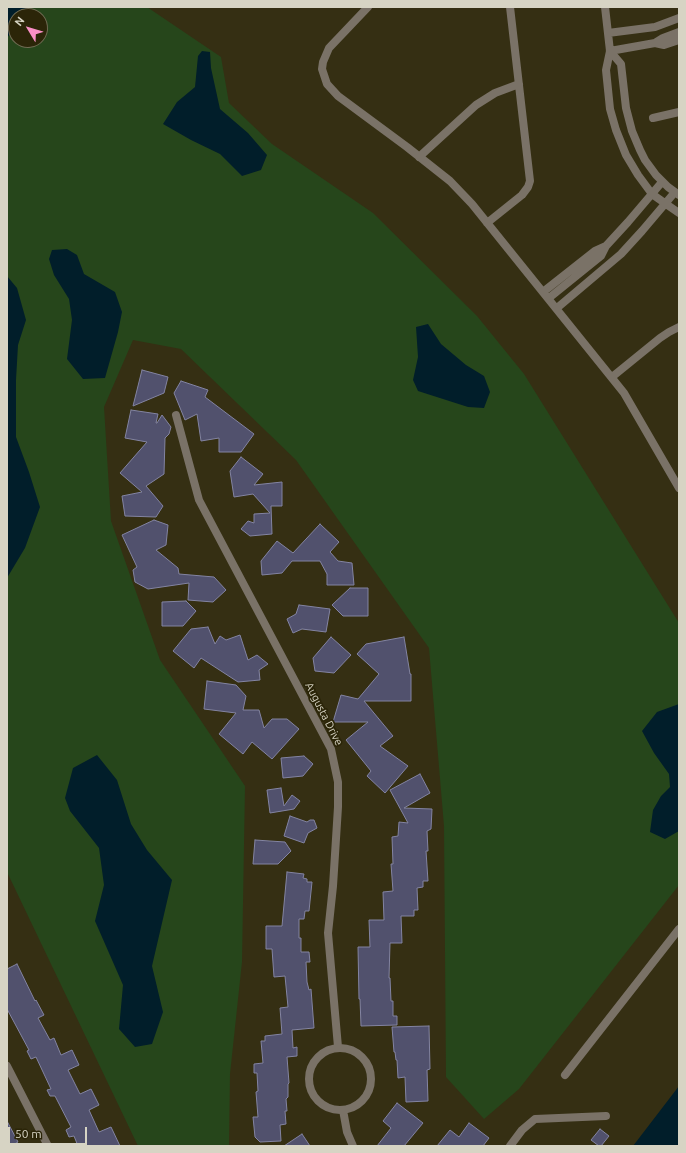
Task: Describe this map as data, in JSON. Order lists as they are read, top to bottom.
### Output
{
  "streets": {
    "street": ["Augusta Drive"]
  },
  "scale_bar": "50 m",
  "north": "top left"
}
